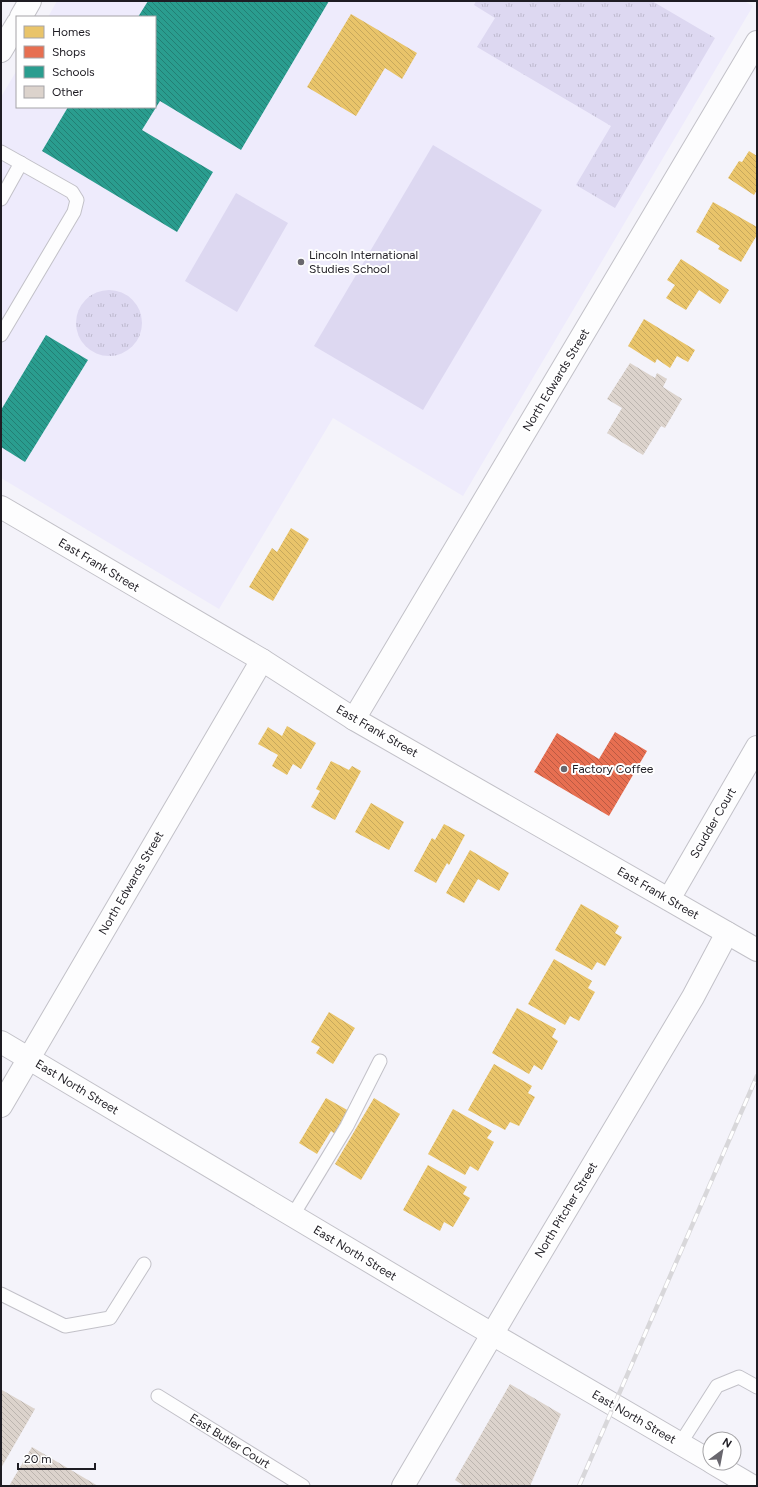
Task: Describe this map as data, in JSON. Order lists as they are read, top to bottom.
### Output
{
  "streets": {
    "street": [
      "North Edwards Street",
      "East Frank Street",
      "Scudder Court",
      "East North Street",
      "North Pitcher Street"
    ],
    "lane": ["East Butler Court"]
  },
  "crossings": [
    ["North Edwards Street", "East Frank Street"],
    ["North Edwards Street", "East North Street"],
    ["East Frank Street", "Scudder Court"],
    ["East Frank Street", "North Pitcher Street"],
    ["East North Street", "North Pitcher Street"]
  ],
  "places": ["Lincoln International Studies School", "Factory Coffee"],
  "legend": [
    "Homes",
    "Shops",
    "Schools",
    "Other"
  ],
  "scale_bar": "20 m",
  "north": "top right"
}
